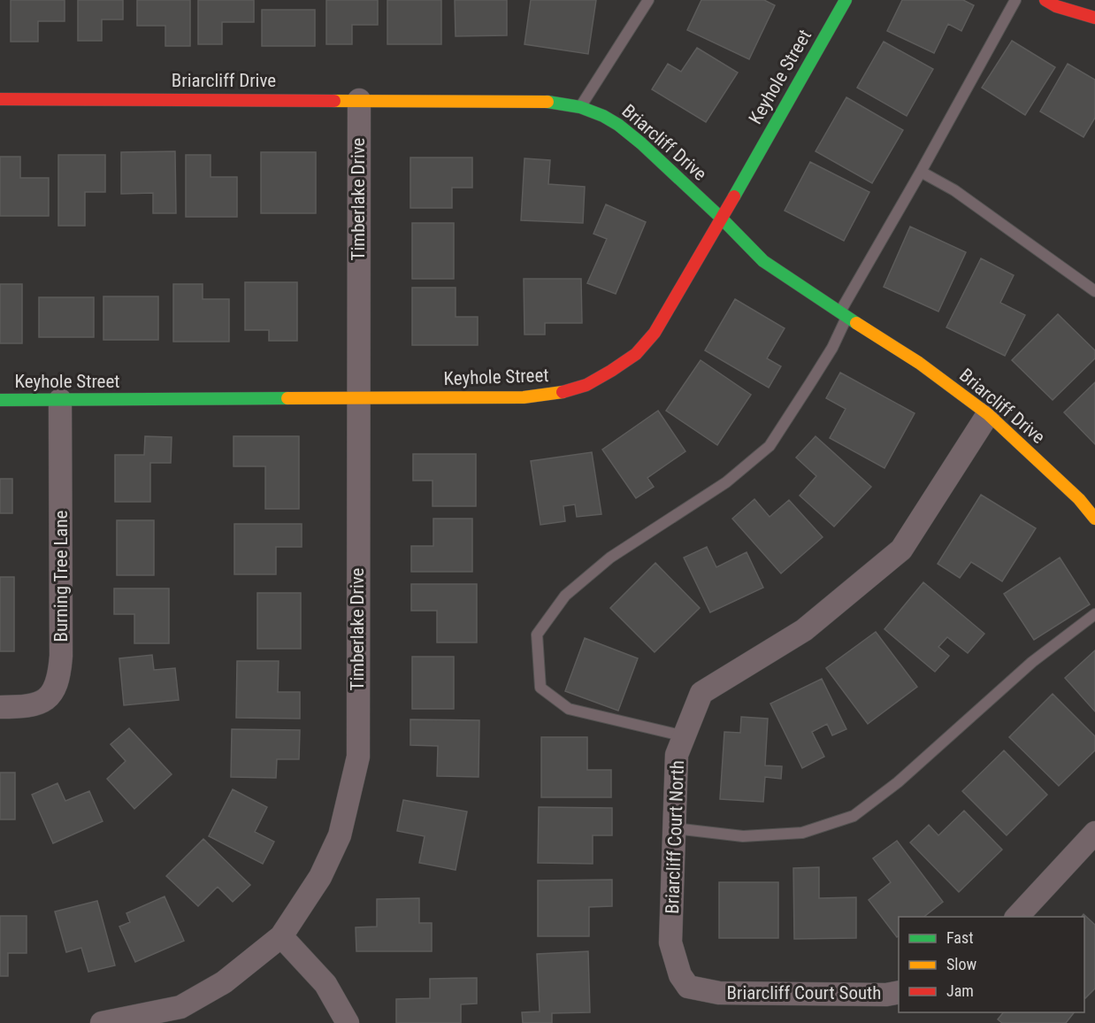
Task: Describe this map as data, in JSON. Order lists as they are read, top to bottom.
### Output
{
  "streets": {
    "street": [
      "Keyhole Street",
      "Briarcliff Drive",
      "Timberlake Drive",
      "Burning Tree Lane",
      "Briarcliff Court North",
      "Briarcliff Court South"
    ]
  },
  "crossings": [
    ["Keyhole Street", "Briarcliff Drive"],
    ["Keyhole Street", "Timberlake Drive"],
    ["Keyhole Street", "Burning Tree Lane"],
    ["Briarcliff Drive", "Timberlake Drive"],
    ["Briarcliff Drive", "Briarcliff Court North"],
    ["Briarcliff Court North", "Briarcliff Court South"]
  ],
  "legend": ["Fast", "Slow", "Jam"]
}
